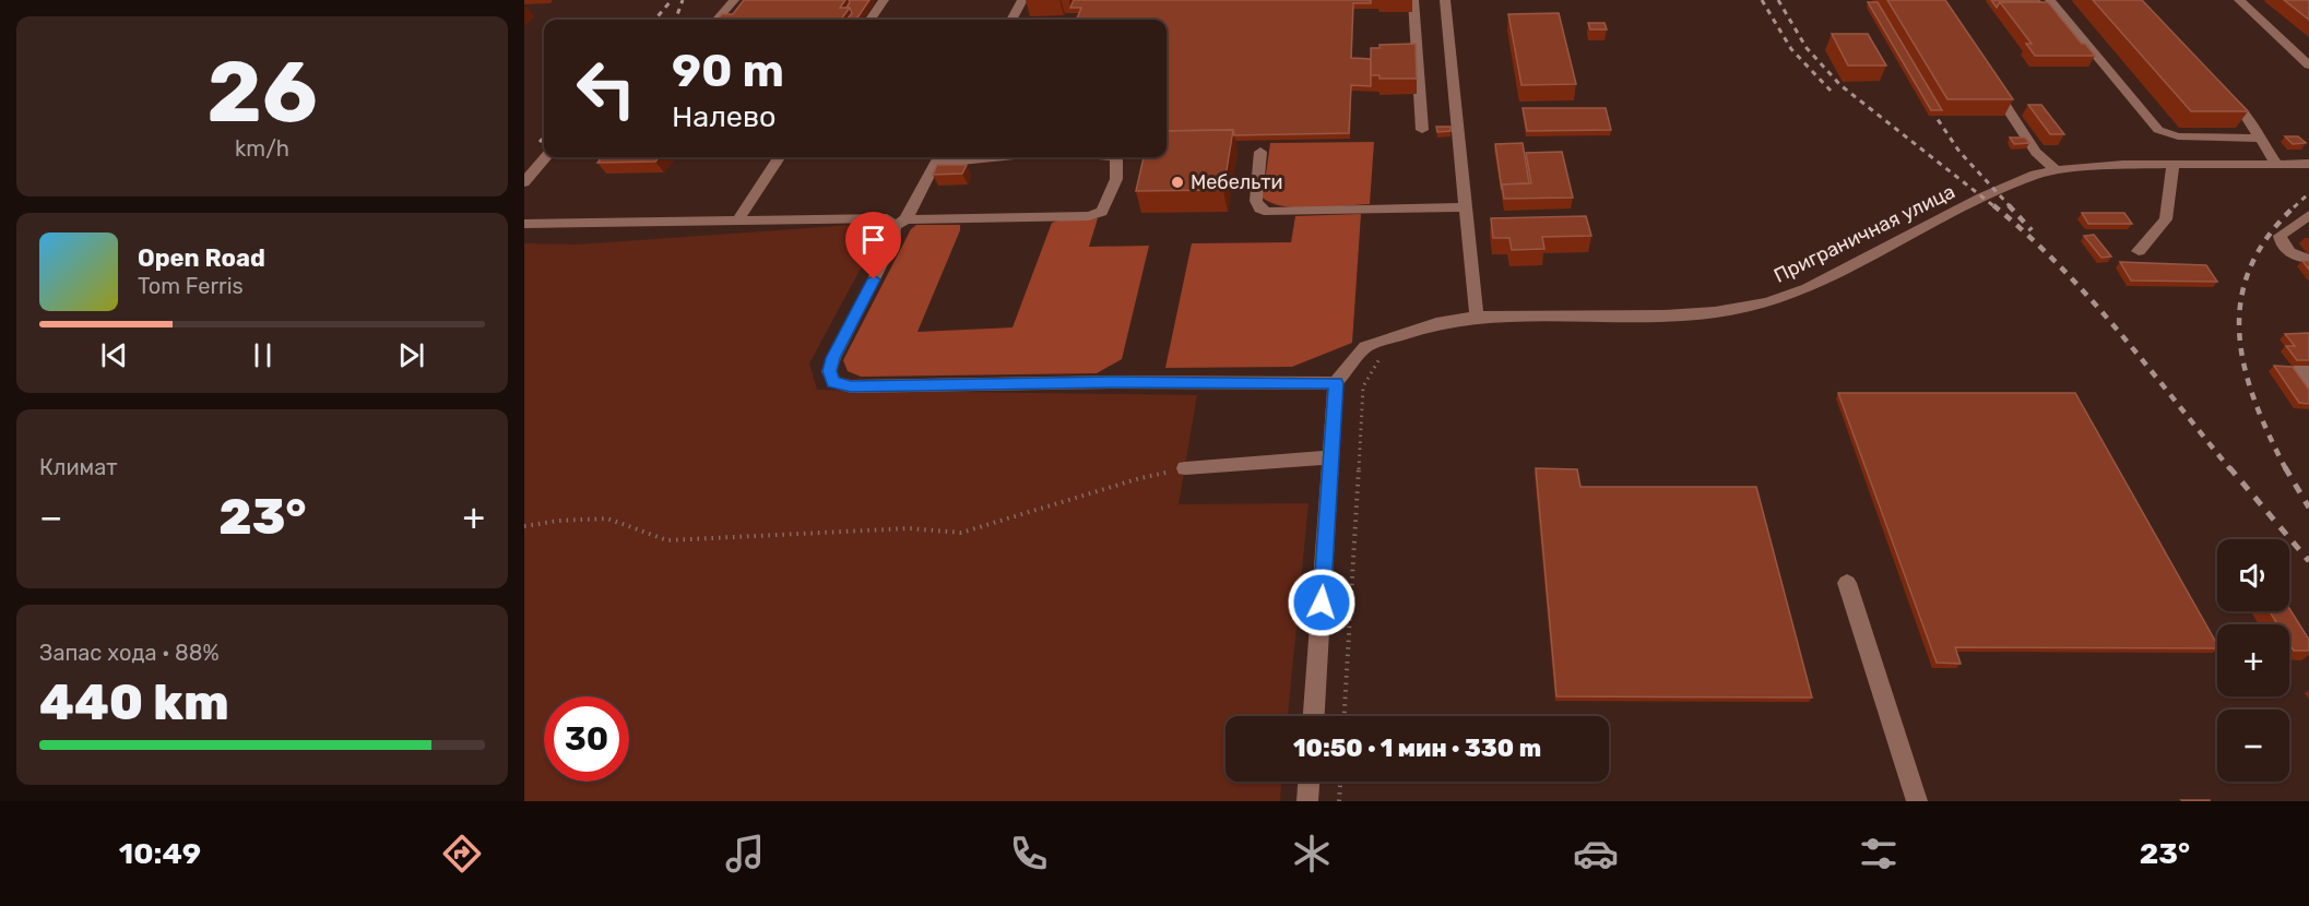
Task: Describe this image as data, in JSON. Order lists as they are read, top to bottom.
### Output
{
  "streets": {
    "street": ["Приграничная улица"]
  },
  "places": ["Мебельти"],
  "page": {
    "tile": [
      ["26", "km/h"],
      "Климат",
      ["Запас хода · 88%", "440 km"]
    ],
    "turn": ["90 m", "Налево"],
    "song": ["Open Road", "Tom Ferris"],
    "heat": ["−", "23°", "+"],
    "map_buttons": ["+", "−"],
    "limit": "30",
    "trip": "10:50 · 1 мин · 330 m",
    "tabs": ["10:49", "23°"]
  }
}
